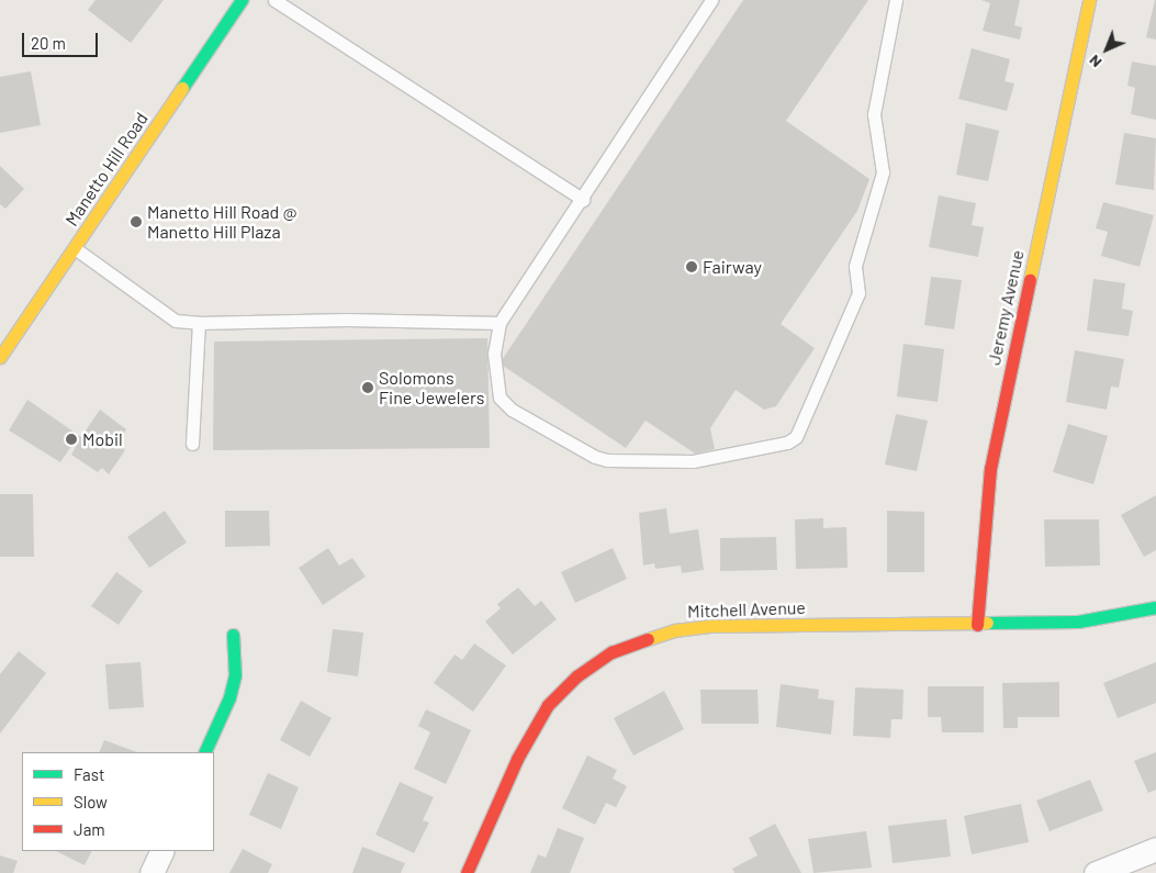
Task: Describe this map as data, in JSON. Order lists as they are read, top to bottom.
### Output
{
  "streets": {
    "street": ["Manetto Hill Road", "Jeremy Avenue", "Mitchell Avenue"]
  },
  "crossings": [
    ["Jeremy Avenue", "Mitchell Avenue"]
  ],
  "places": [
    "Manetto Hill Road @ Manetto Hill Plaza",
    "Fairway",
    "Solomons Fine Jewelers",
    "Mobil"
  ],
  "legend": ["Fast", "Slow", "Jam"],
  "scale_bar": "20 m",
  "north": "bottom left"
}
